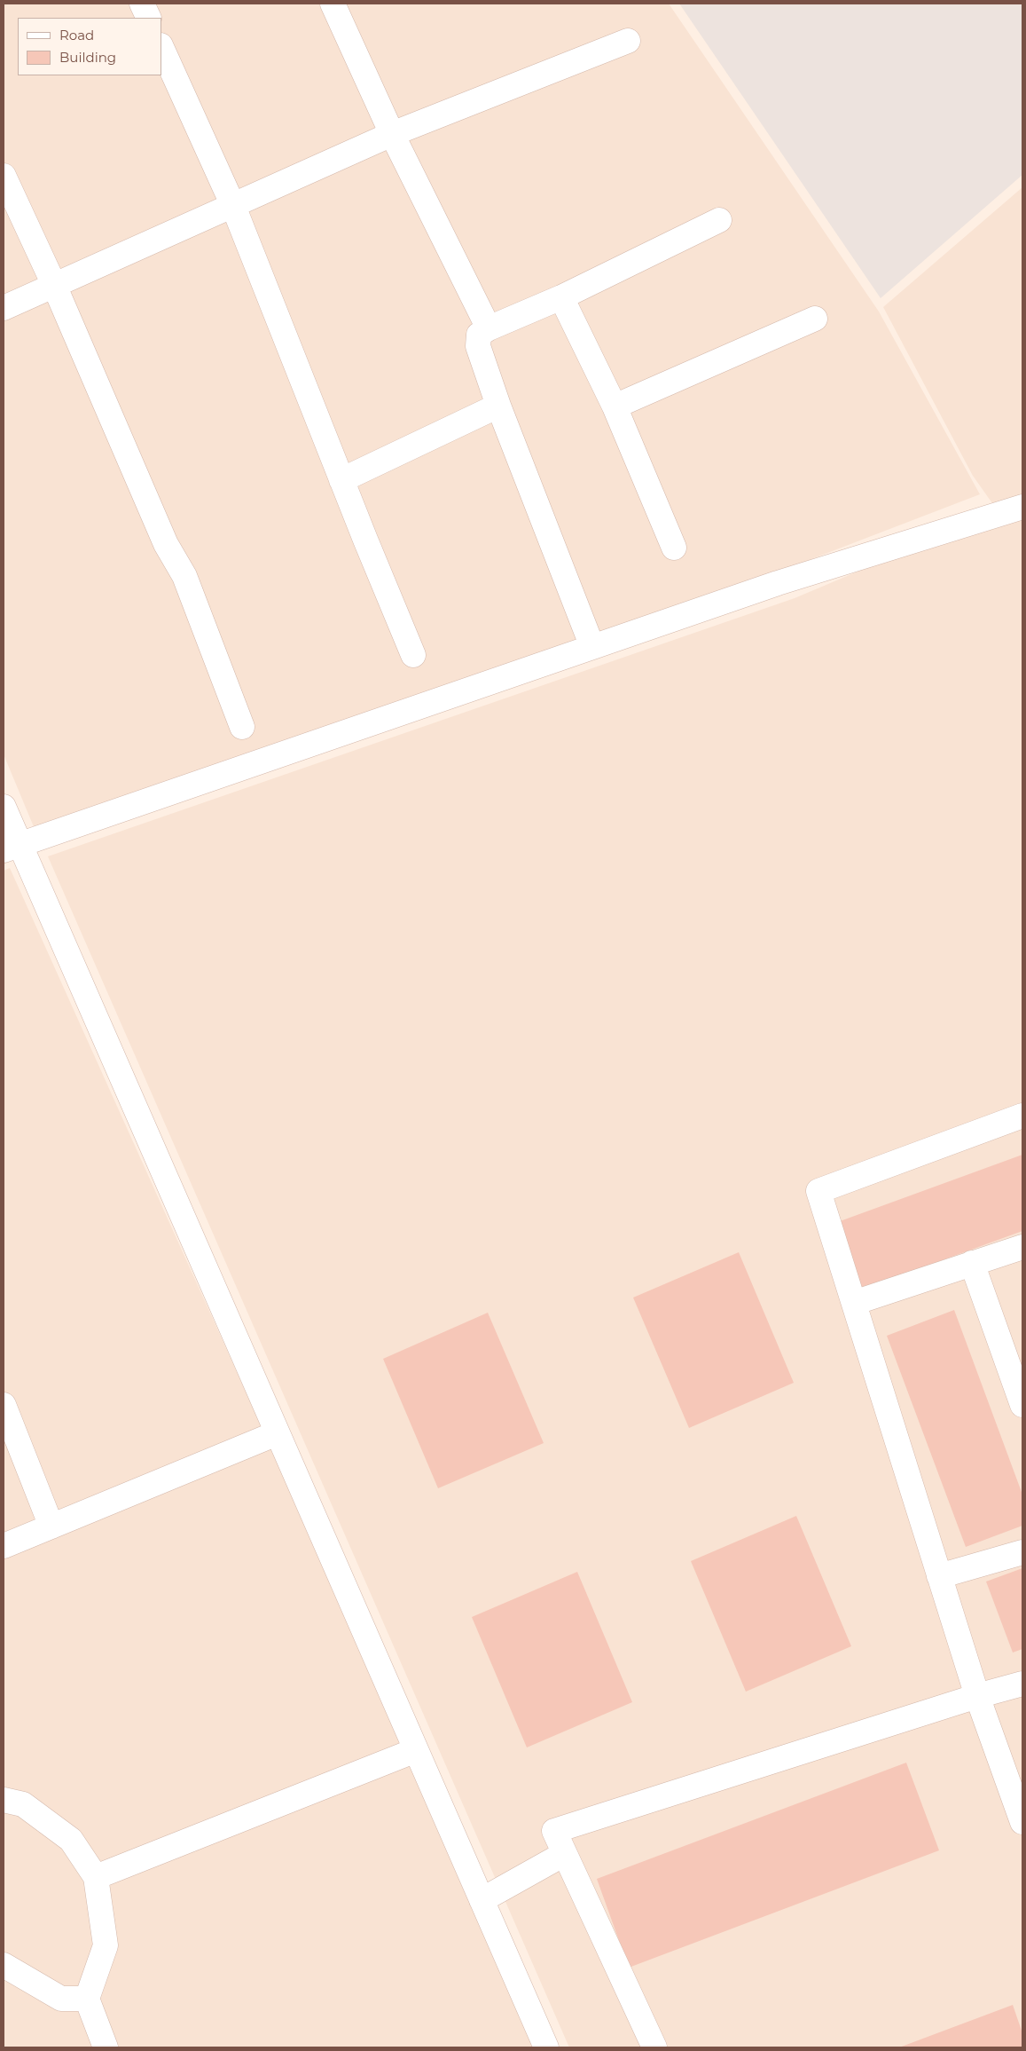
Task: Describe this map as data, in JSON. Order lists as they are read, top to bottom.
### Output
{
  "legend": ["Road", "Building"]
}
